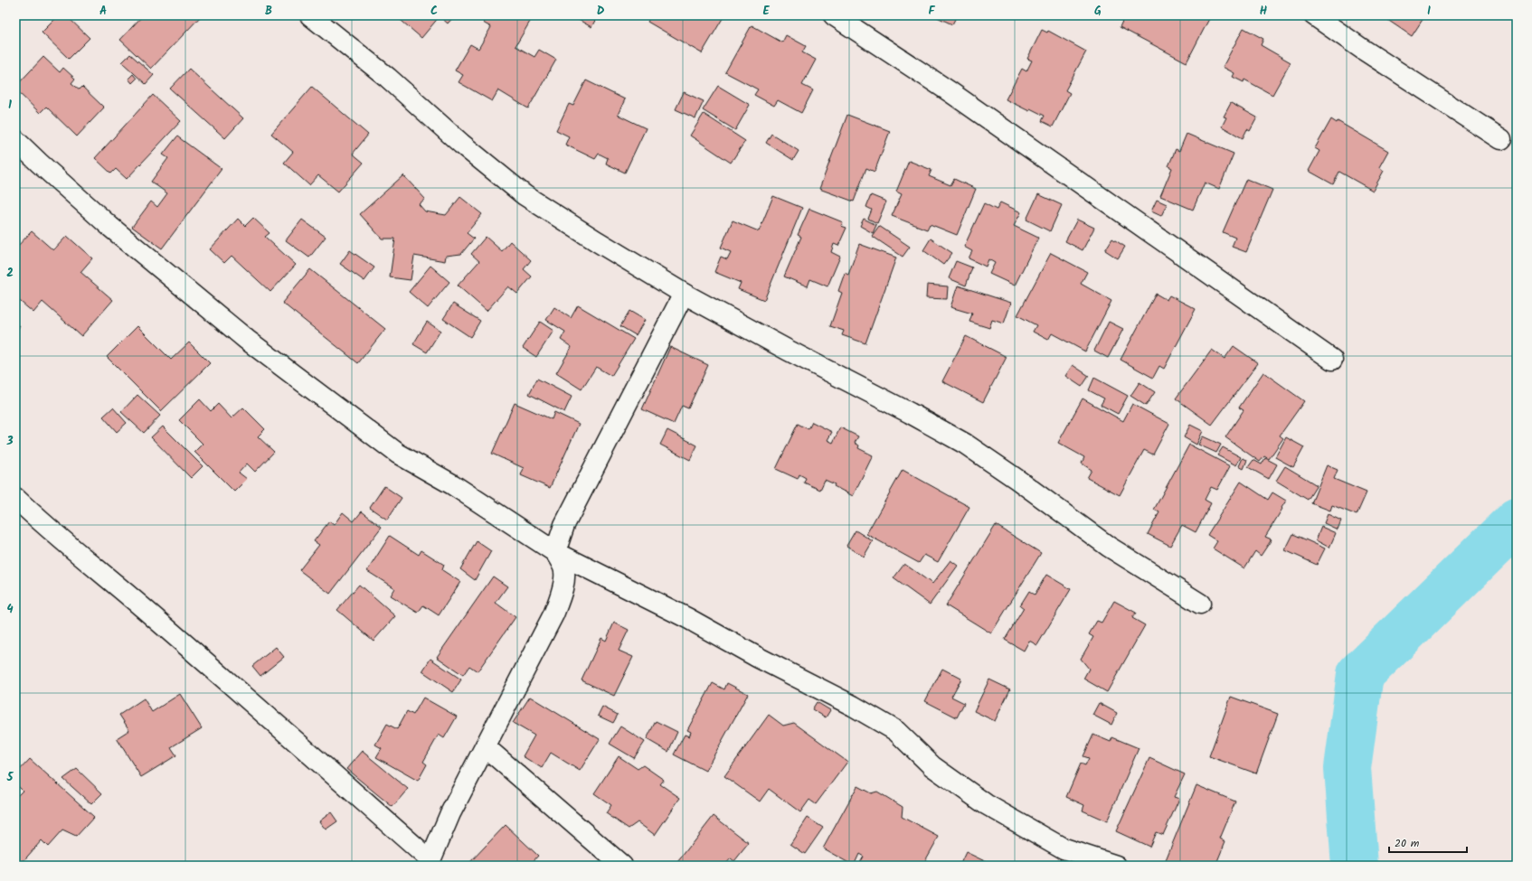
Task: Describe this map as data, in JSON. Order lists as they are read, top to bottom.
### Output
{
  "scale_bar": "20 m",
  "grid": {
    "columns": [
      "A",
      "B",
      "C",
      "D",
      "E",
      "F",
      "G",
      "H",
      "I"
    ],
    "rows": [
      "1",
      "2",
      "3",
      "4",
      "5"
    ]
  }
}
